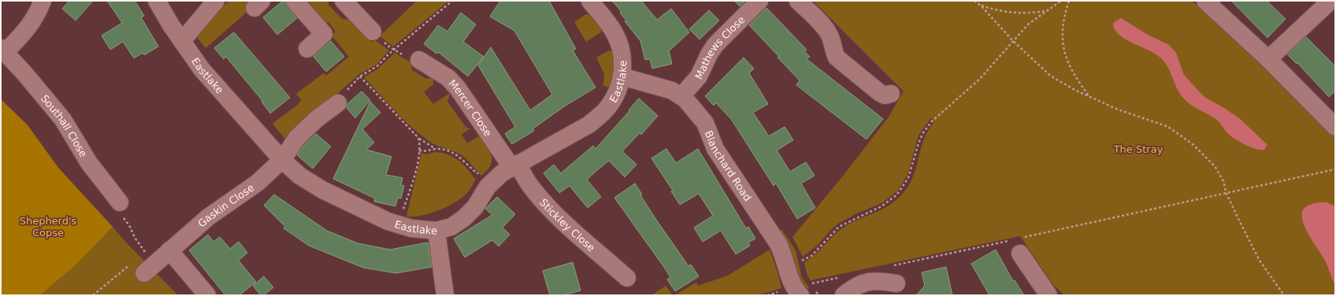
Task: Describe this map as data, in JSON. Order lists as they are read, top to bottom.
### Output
{
  "streets": {
    "street": [
      "Mathews Close",
      "Eastlake",
      "Mercer Close",
      "Southall Close",
      "Blanchard Road",
      "Gaskin Close",
      "Stickley Close"
    ]
  },
  "crossings": [
    ["Mathews Close", "Blanchard Road"],
    ["Eastlake", "Mercer Close"],
    ["Eastlake", "Blanchard Road"],
    ["Eastlake", "Gaskin Close"],
    ["Eastlake", "Stickley Close"],
    ["Mercer Close", "Stickley Close"]
  ],
  "parks": ["The Stray", "Shepherd's Copse"]
}
